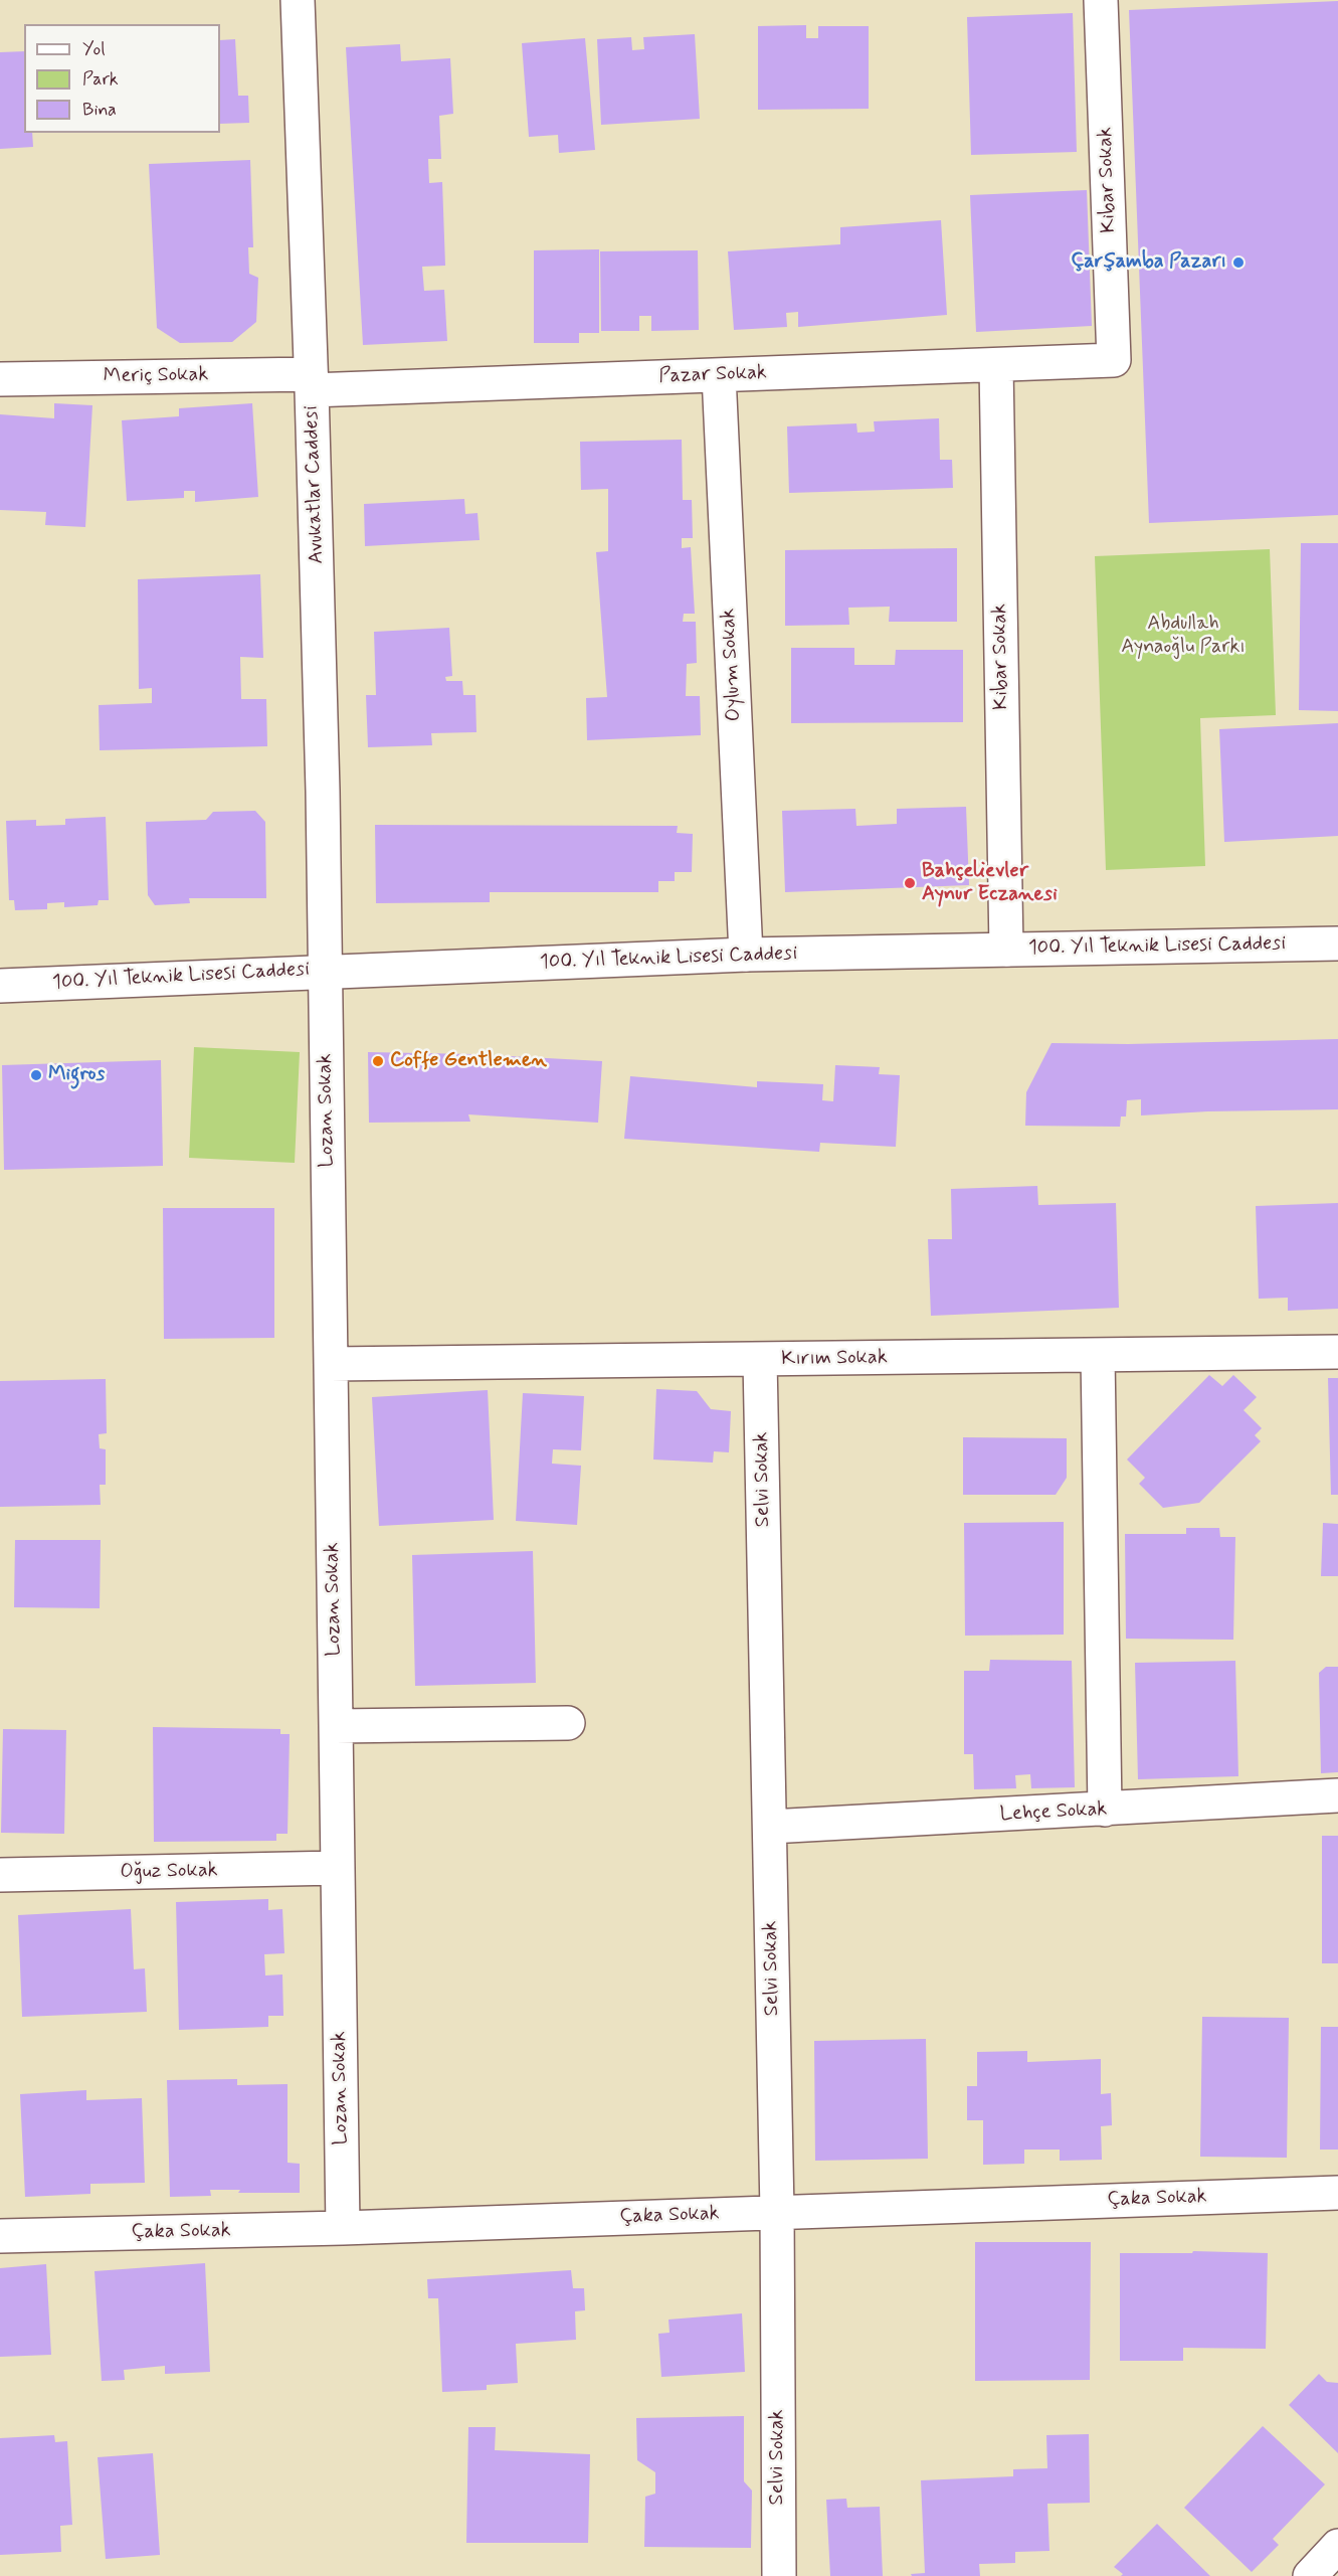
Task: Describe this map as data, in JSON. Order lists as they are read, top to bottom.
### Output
{
  "streets": {
    "street": [
      "Kibar Sokak",
      "Pazar Sokak",
      "Meriç Sokak",
      "Avukatlar Caddesi",
      "Oylum Sokak",
      "100. Yıl Teknik Lisesi Caddesi",
      "Lozan Sokak",
      "Kırım Sokak",
      "Selvi Sokak",
      "Lehçe Sokak",
      "Oğuz Sokak",
      "Çaka Sokak"
    ]
  },
  "crossings": [
    ["Kibar Sokak", "Pazar Sokak"],
    ["Kibar Sokak", "100. Yıl Teknik Lisesi Caddesi"],
    ["Pazar Sokak", "Meriç Sokak"],
    ["Pazar Sokak", "Avukatlar Caddesi"],
    ["Pazar Sokak", "Oylum Sokak"],
    ["Meriç Sokak", "Avukatlar Caddesi"],
    ["Avukatlar Caddesi", "100. Yıl Teknik Lisesi Caddesi"],
    ["Avukatlar Caddesi", "Lozan Sokak"],
    ["Oylum Sokak", "100. Yıl Teknik Lisesi Caddesi"],
    ["100. Yıl Teknik Lisesi Caddesi", "Lozan Sokak"],
    ["Lozan Sokak", "Kırım Sokak"],
    ["Lozan Sokak", "Oğuz Sokak"],
    ["Lozan Sokak", "Çaka Sokak"],
    ["Kırım Sokak", "Selvi Sokak"],
    ["Selvi Sokak", "Lehçe Sokak"],
    ["Selvi Sokak", "Çaka Sokak"]
  ],
  "parks": ["Abdullah Aynaoğlu Parkı"],
  "places": [
    "Çarşamba Pazarı",
    "Bahçelievler Aynur Eczanesi",
    "Coffe Gentlemen",
    "Migros"
  ],
  "legend": ["Yol", "Park", "Bina"]
}
